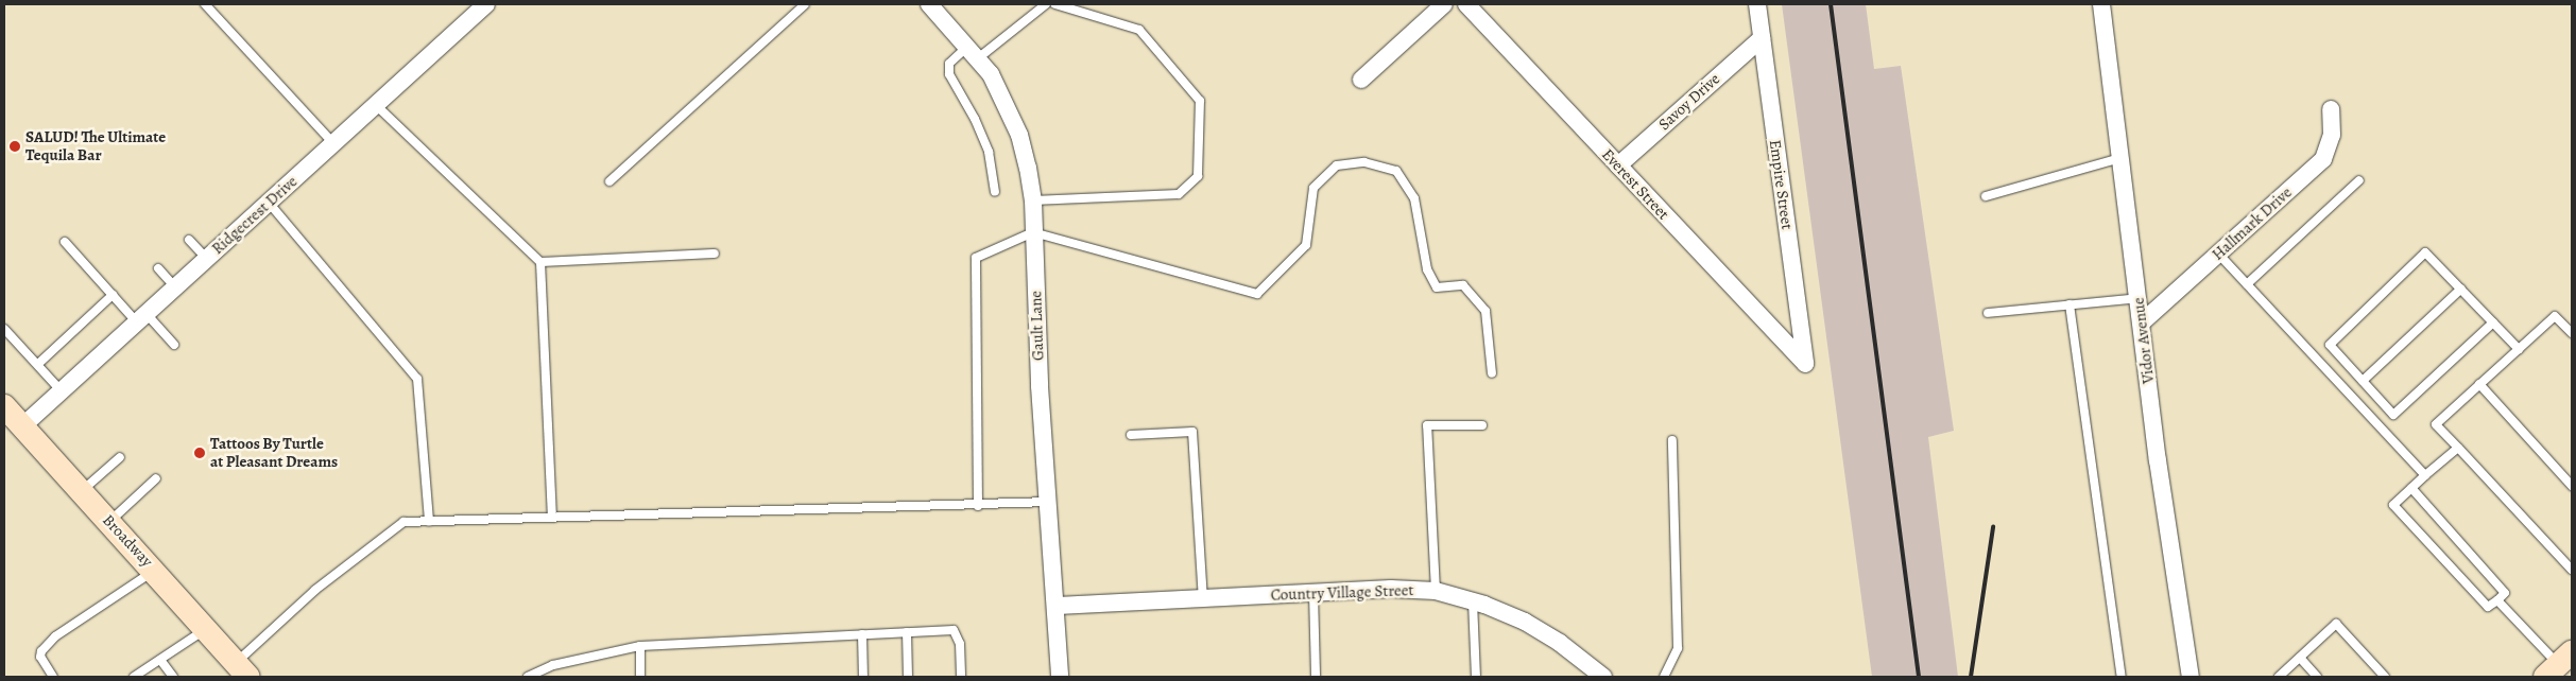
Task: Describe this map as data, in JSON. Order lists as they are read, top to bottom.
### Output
{
  "streets": {
    "main road": ["Broadway"],
    "street": [
      "Savoy Drive",
      "Everest Street",
      "Empire Street",
      "Ridgecrest Drive",
      "Hallmark Drive",
      "Gault Lane",
      "Vidor Avenue",
      "Country Village Street"
    ]
  },
  "crossings": [
    ["Savoy Drive", "Everest Street"],
    ["Savoy Drive", "Empire Street"],
    ["Everest Street", "Empire Street"],
    ["Ridgecrest Drive", "Broadway"],
    ["Hallmark Drive", "Vidor Avenue"],
    ["Gault Lane", "Country Village Street"]
  ],
  "places": ["SALUD! The Ultimate Tequila Bar", "Tattoos By Turtle at Pleasant Dreams"]
}
